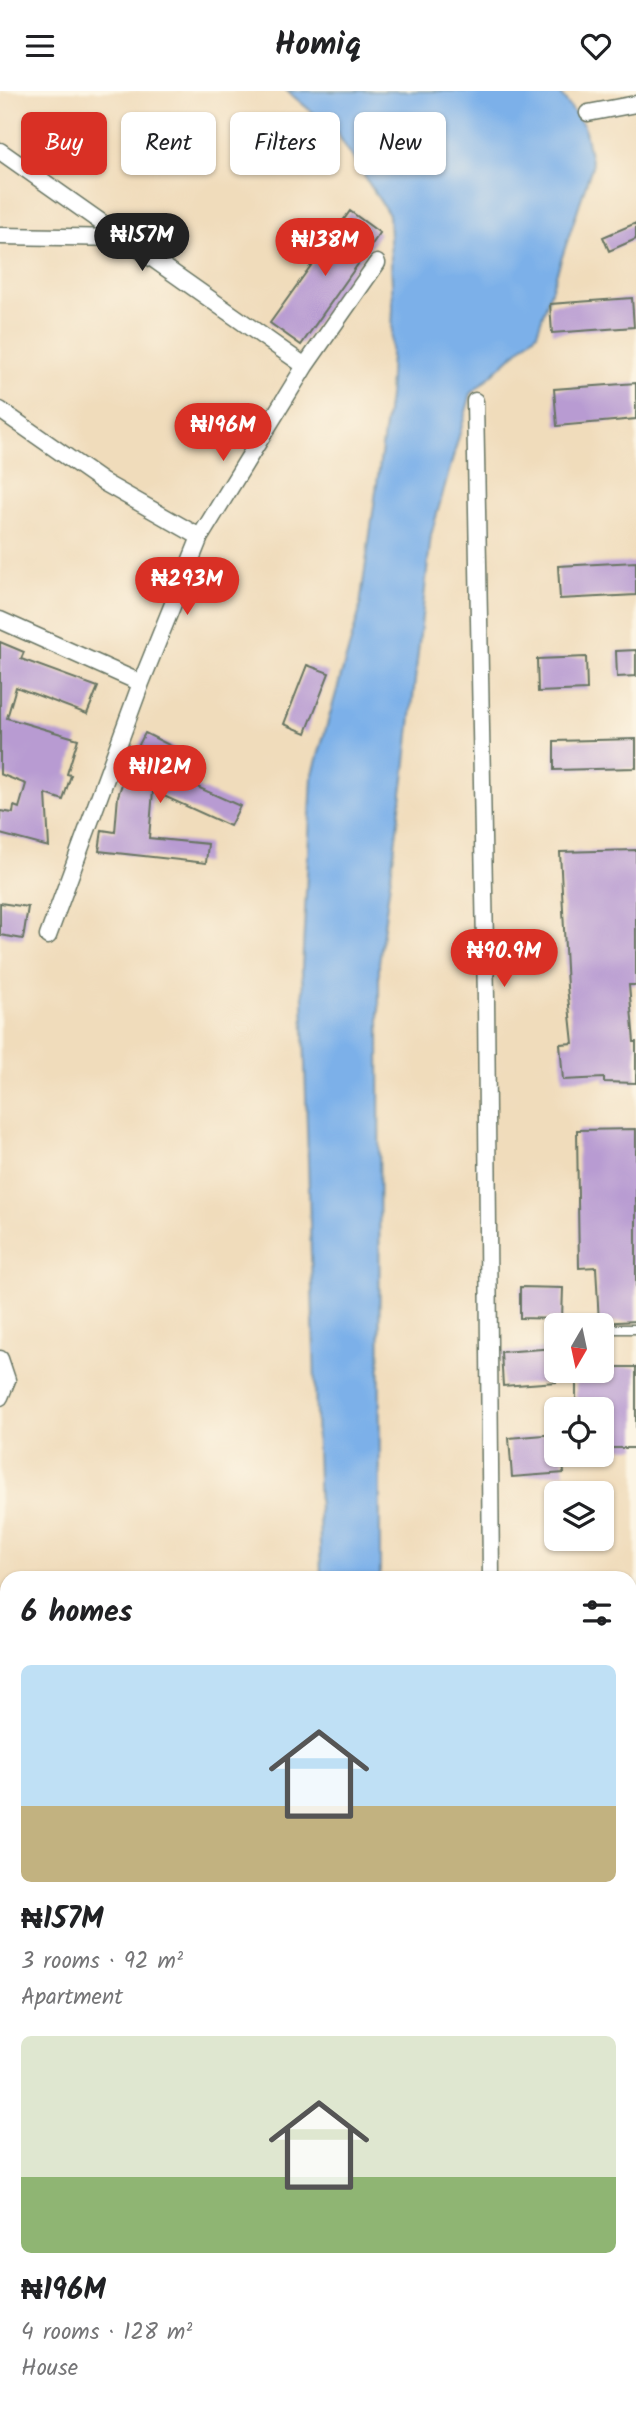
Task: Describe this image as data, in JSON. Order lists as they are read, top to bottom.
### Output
{
  "north": "bottom",
  "page": {
    "header": "Homiq",
    "chip": [
      "Buy",
      "Rent",
      "Filters",
      "New"
    ],
    "price": [
      "₦157M",
      "₦138M",
      "₦196M",
      "₦293M",
      "₦112M",
      "₦90.9M"
    ],
    "heading": "6 homes",
    "list": [
      {
        "name": "₦157M",
        "note": "3 rooms · 92 m² · Apartment"
      },
      {
        "name": "₦196M",
        "note": "4 rooms · 128 m² · House"
      }
    ]
  }
}
